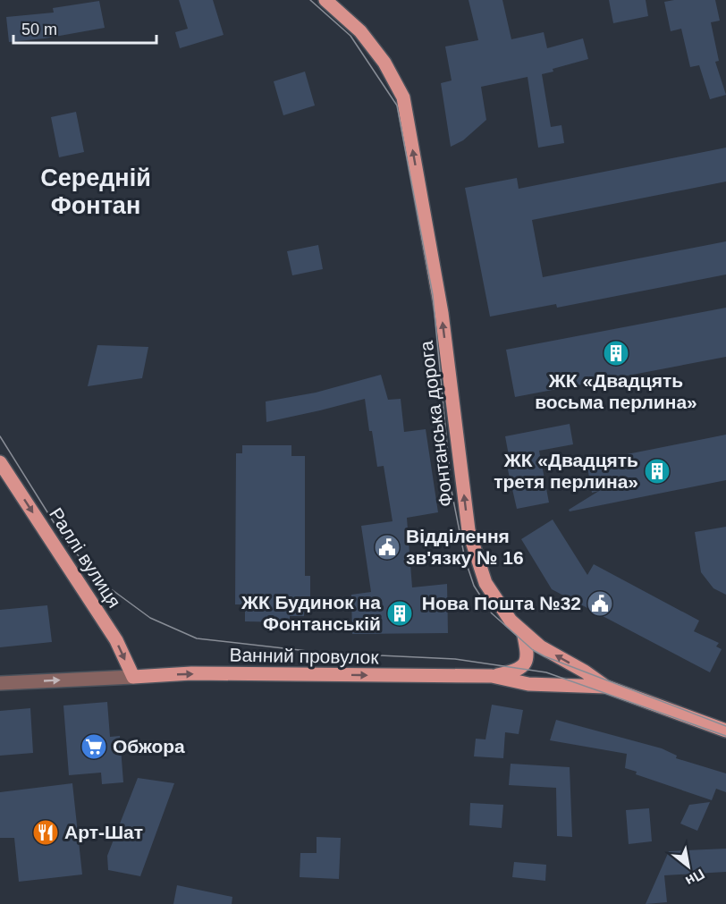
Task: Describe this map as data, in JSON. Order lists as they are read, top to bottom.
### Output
{
  "streets": {
    "main road": ["Фонтанська дорога", "Раллі вулиця", "Ванний провулок"]
  },
  "crossings": [
    ["Фонтанська дорога", "Ванний провулок"],
    ["Раллі вулиця", "Ванний провулок"]
  ],
  "one_way": ["Фонтанська дорога", "Раллі вулиця", "Ванний провулок"],
  "districts": ["Середній Фонтан"],
  "places": {
    "building": ["ЖК «Двадцять восьма перлина»", "ЖК «Двадцять третя перлина»", "ЖК Будинок на Фонтанській"],
    "public building": ["Відділення зв'язку № 16", "Нова Пошта №32"],
    "supermarket": ["Обжора"],
    "restaurant": ["Арт-Шат"]
  },
  "scale_bar": "50 m",
  "north": "bottom right"
}
